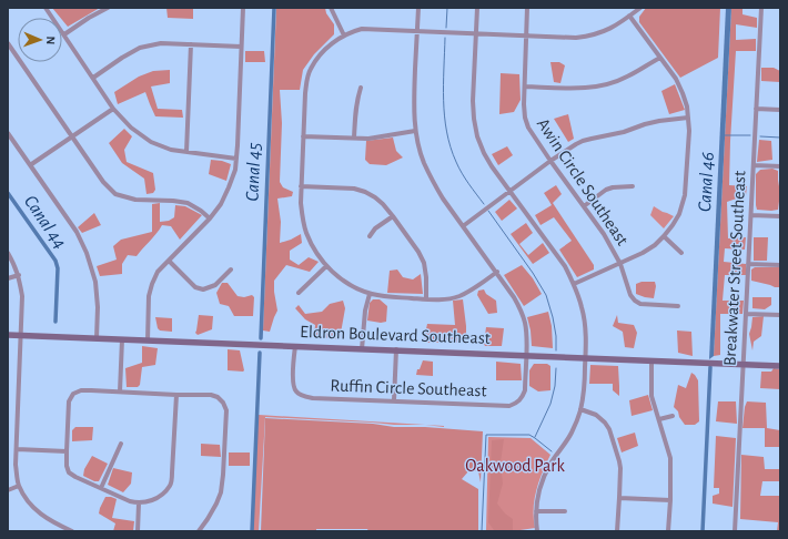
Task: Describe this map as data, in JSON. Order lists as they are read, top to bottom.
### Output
{
  "streets": {
    "street": [
      "Awin Circle Southeast",
      "Breakwater Street Southeast",
      "Eldron Boulevard Southeast",
      "Ruffin Circle Southeast"
    ]
  },
  "crossings": [
    ["Breakwater Street Southeast", "Eldron Boulevard Southeast"],
    ["Eldron Boulevard Southeast", "Ruffin Circle Southeast"]
  ],
  "water": ["Canal 45", "Canal 46", "Canal 44"],
  "parks": ["Oakwood Park"],
  "north": "right"
}
